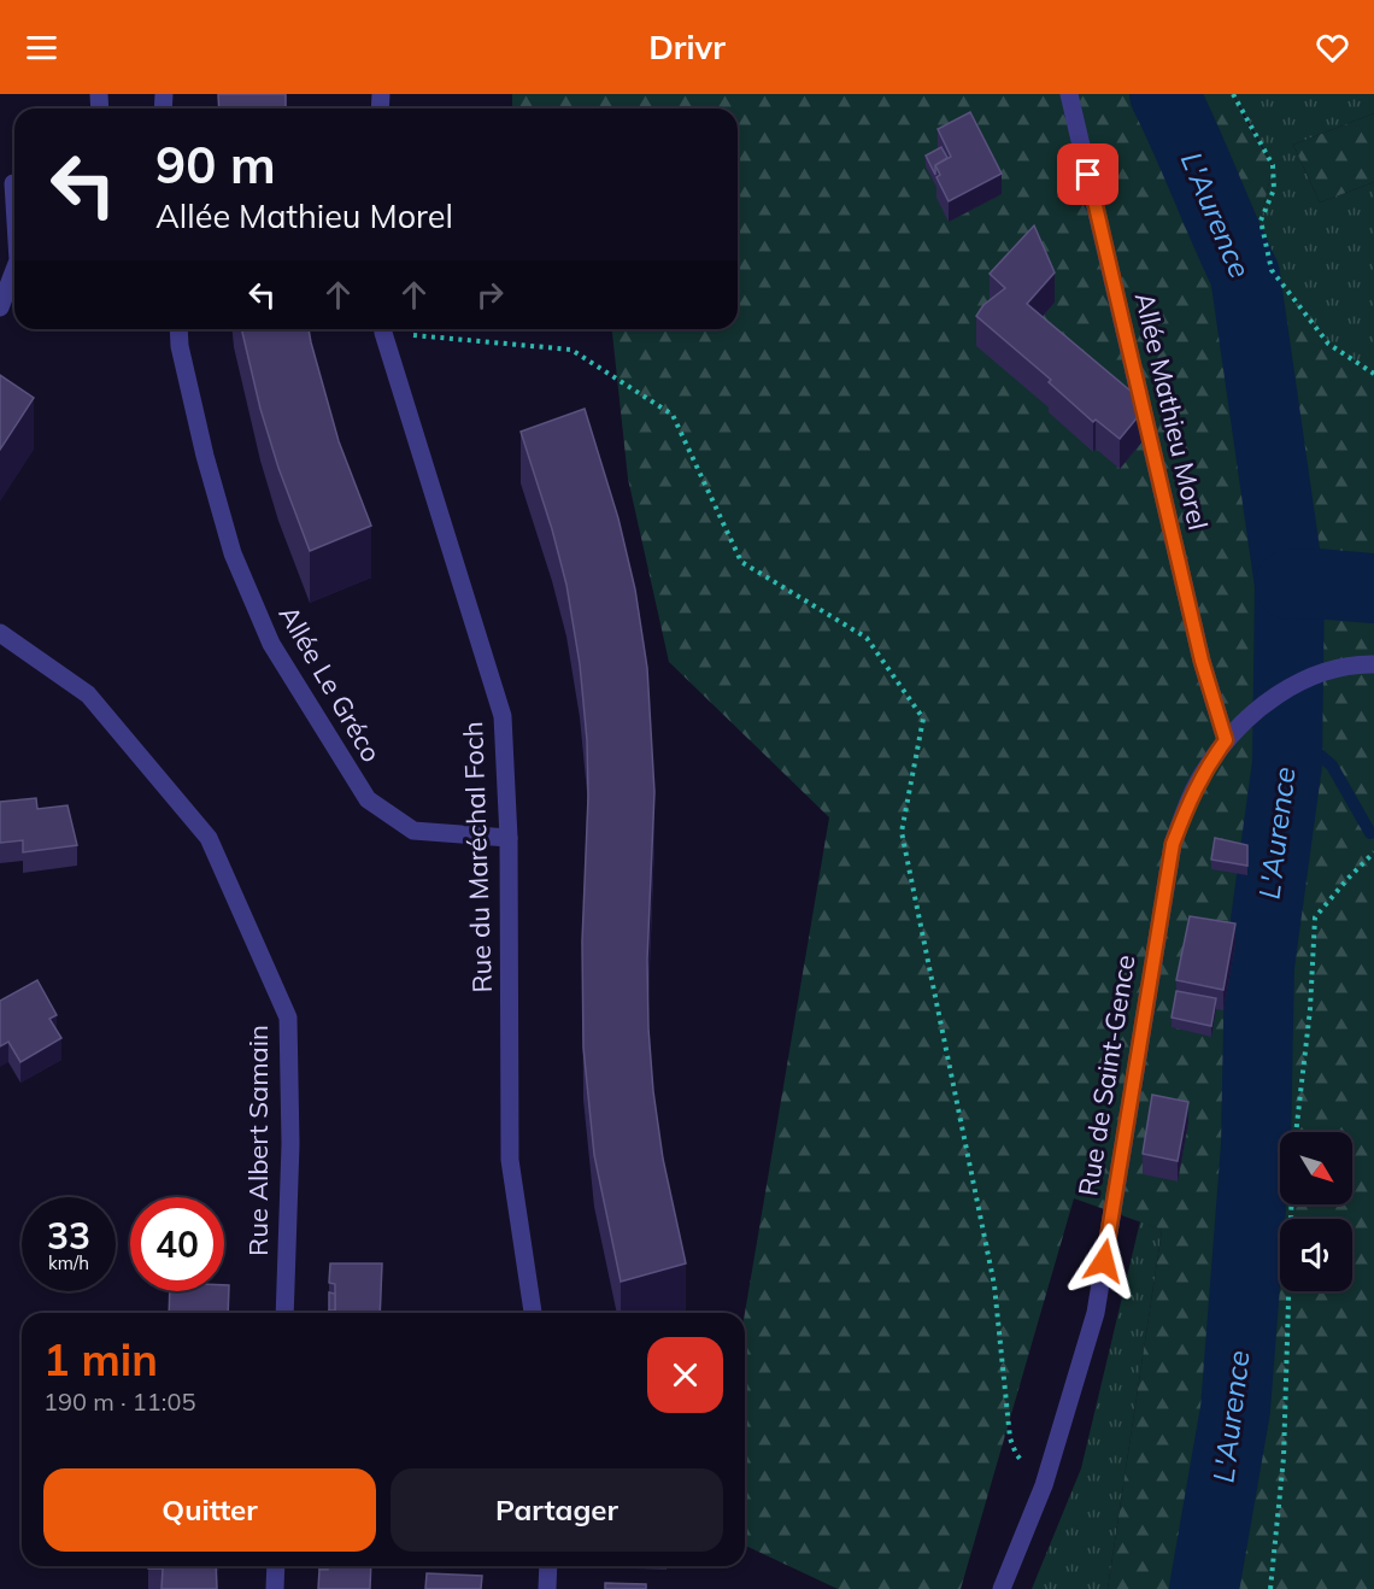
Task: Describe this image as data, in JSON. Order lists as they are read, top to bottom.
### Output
{
  "streets": {
    "street": [
      "Allée Mathieu Morel",
      "Allée Le Gréco",
      "Rue du Maréchal Foch",
      "Rue de Saint-Gence",
      "Rue Albert Samain"
    ]
  },
  "crossings": [
    ["Allée Mathieu Morel", "Rue de Saint-Gence"],
    ["Allée Le Gréco", "Rue du Maréchal Foch"]
  ],
  "water": ["L'Aurence"],
  "north": "bottom right",
  "page": {
    "header": "Drivr",
    "turn": ["90 m", "Allée Mathieu Morel"],
    "speed": "33 km/h",
    "limit": "40",
    "heading": ["1 min", "190 m · 11:05"],
    "buttons": ["Quitter", "Partager"]
  }
}
